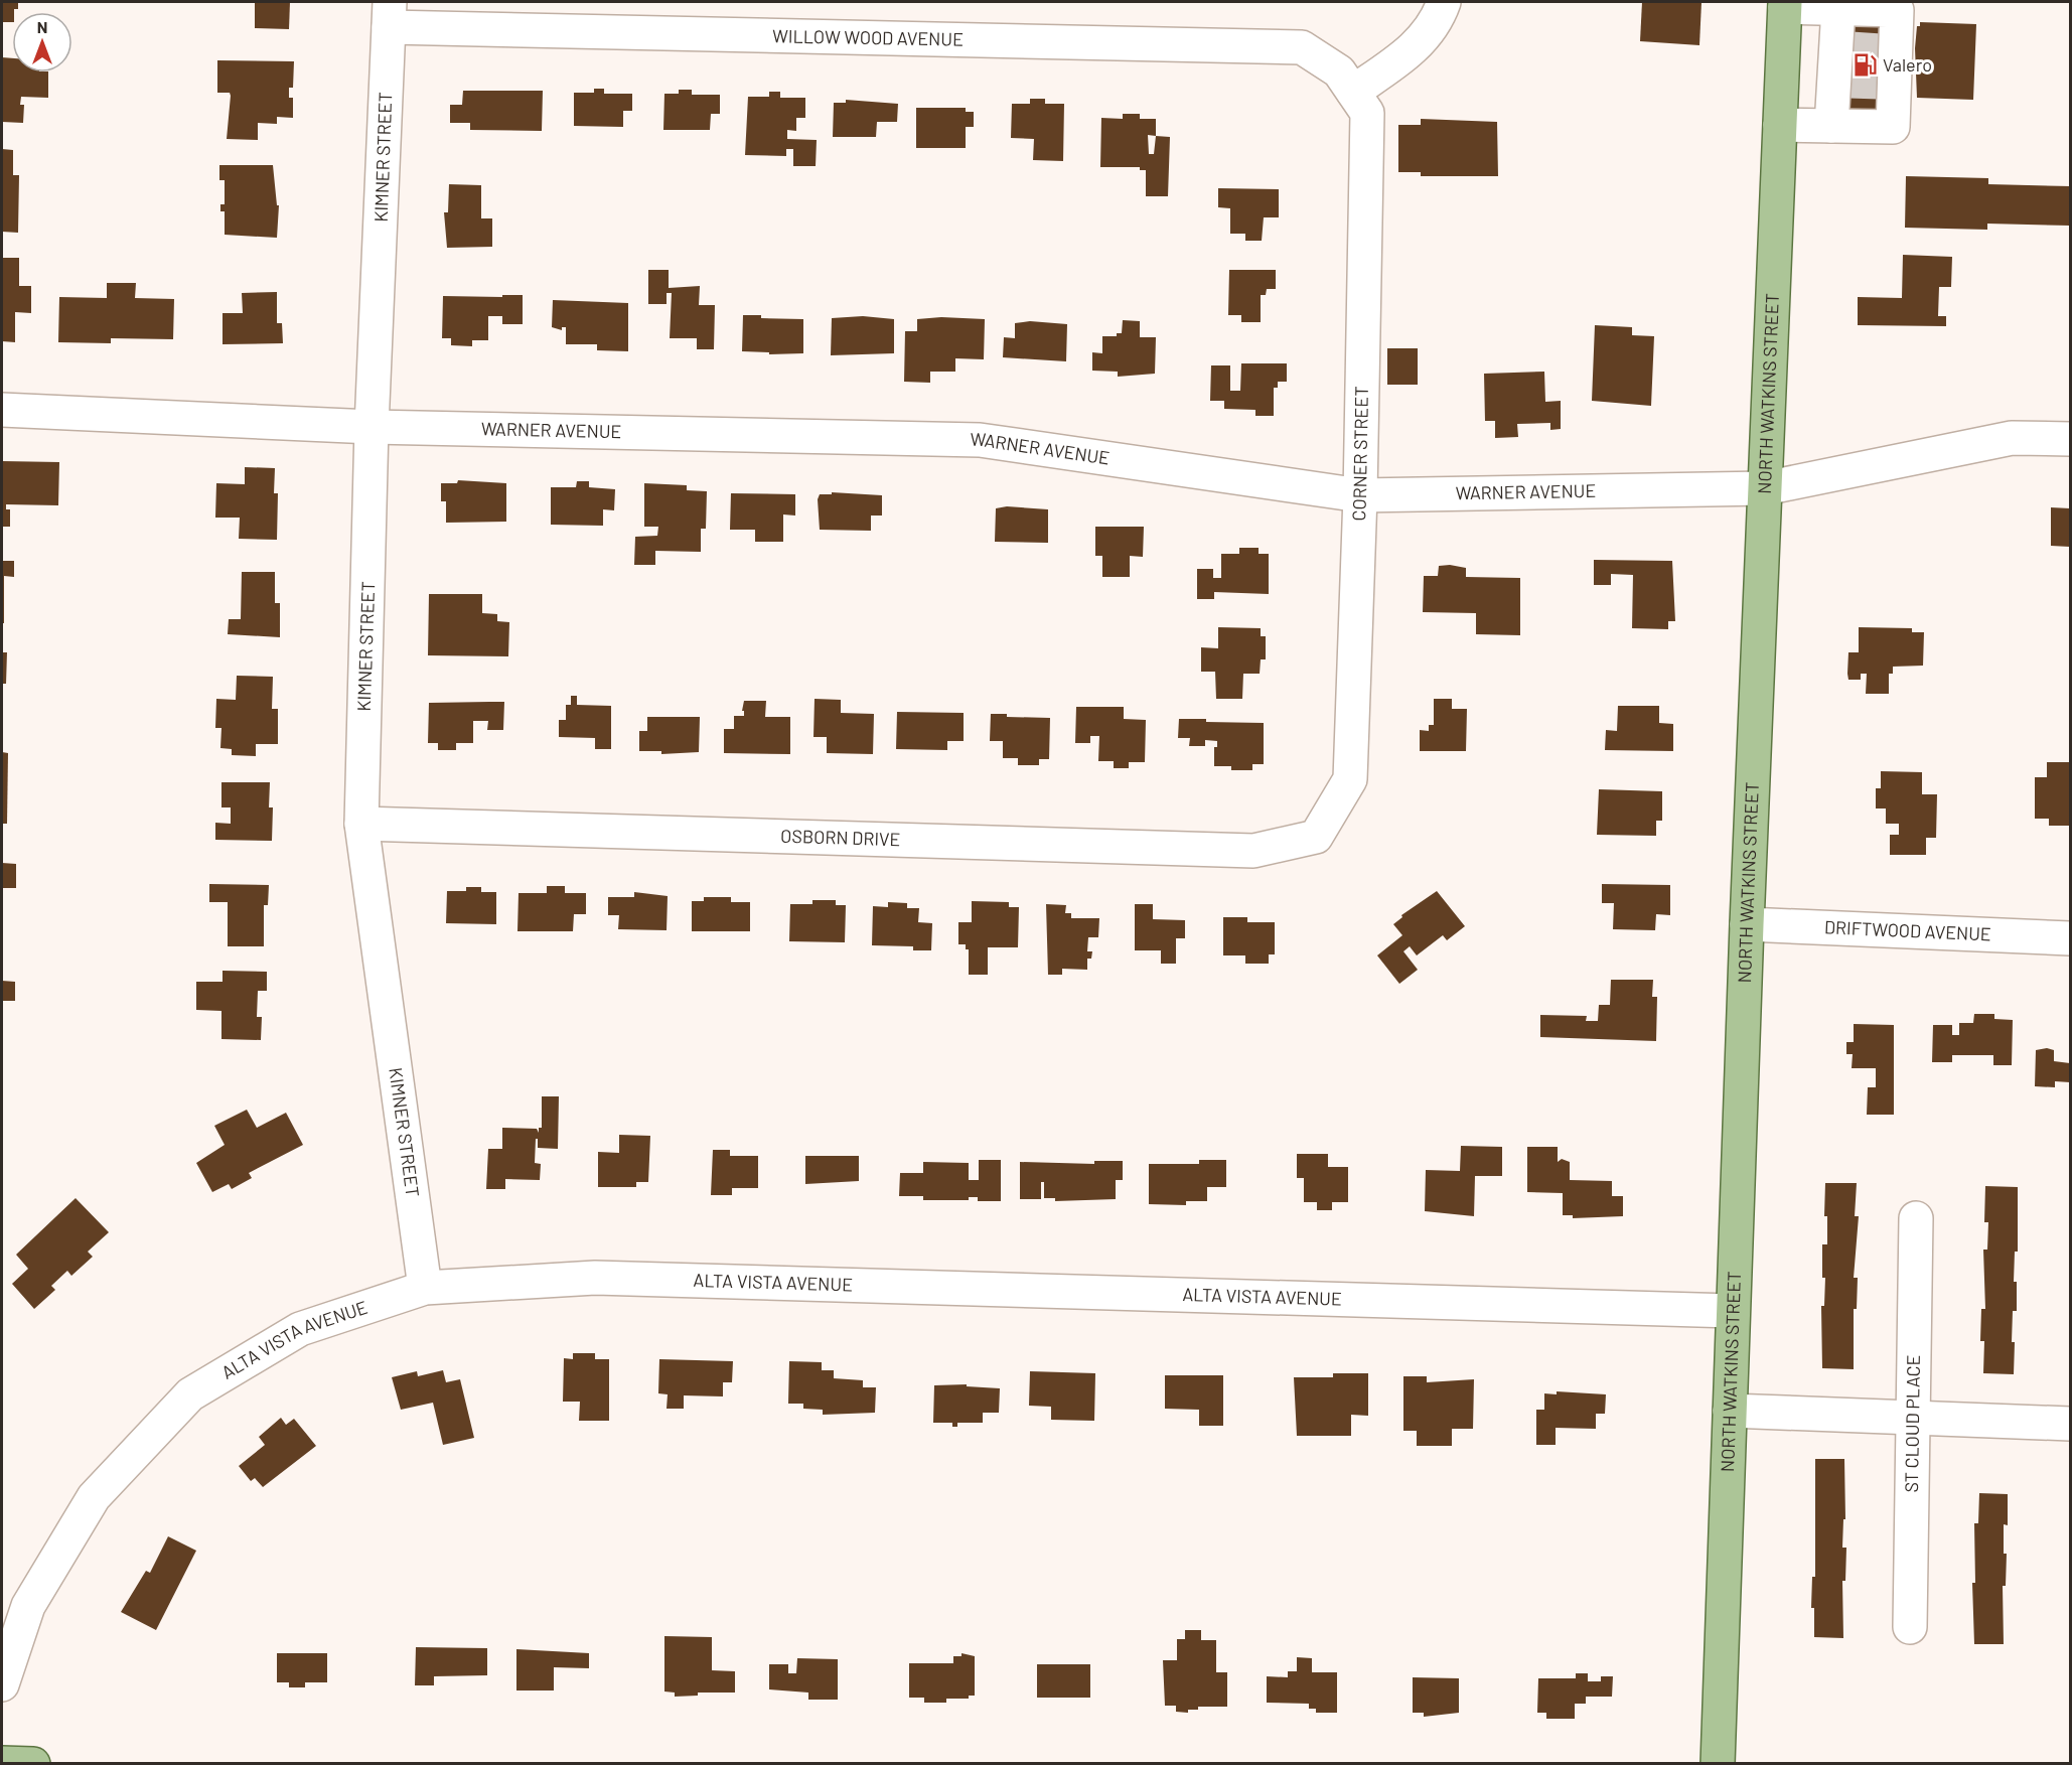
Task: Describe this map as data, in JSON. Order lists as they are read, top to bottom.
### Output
{
  "streets": {
    "main road": ["NORTH WATKINS STREET"],
    "street": [
      "WILLOW WOOD AVENUE",
      "KIMNER STREET",
      "WARNER AVENUE",
      "CORNER STREET",
      "OSBORN DRIVE",
      "DRIFTWOOD AVENUE",
      "ALTA VISTA AVENUE",
      "ST CLOUD PLACE"
    ]
  },
  "crossings": [
    ["WILLOW WOOD AVENUE", "KIMNER STREET"],
    ["WILLOW WOOD AVENUE", "CORNER STREET"],
    ["KIMNER STREET", "WARNER AVENUE"],
    ["KIMNER STREET", "OSBORN DRIVE"],
    ["KIMNER STREET", "ALTA VISTA AVENUE"],
    ["NORTH WATKINS STREET", "WARNER AVENUE"],
    ["NORTH WATKINS STREET", "DRIFTWOOD AVENUE"],
    ["NORTH WATKINS STREET", "ALTA VISTA AVENUE"],
    ["WARNER AVENUE", "CORNER STREET"],
    ["CORNER STREET", "OSBORN DRIVE"]
  ],
  "places": {
    "fuel station": ["Valero"]
  },
  "north": "top"
}
